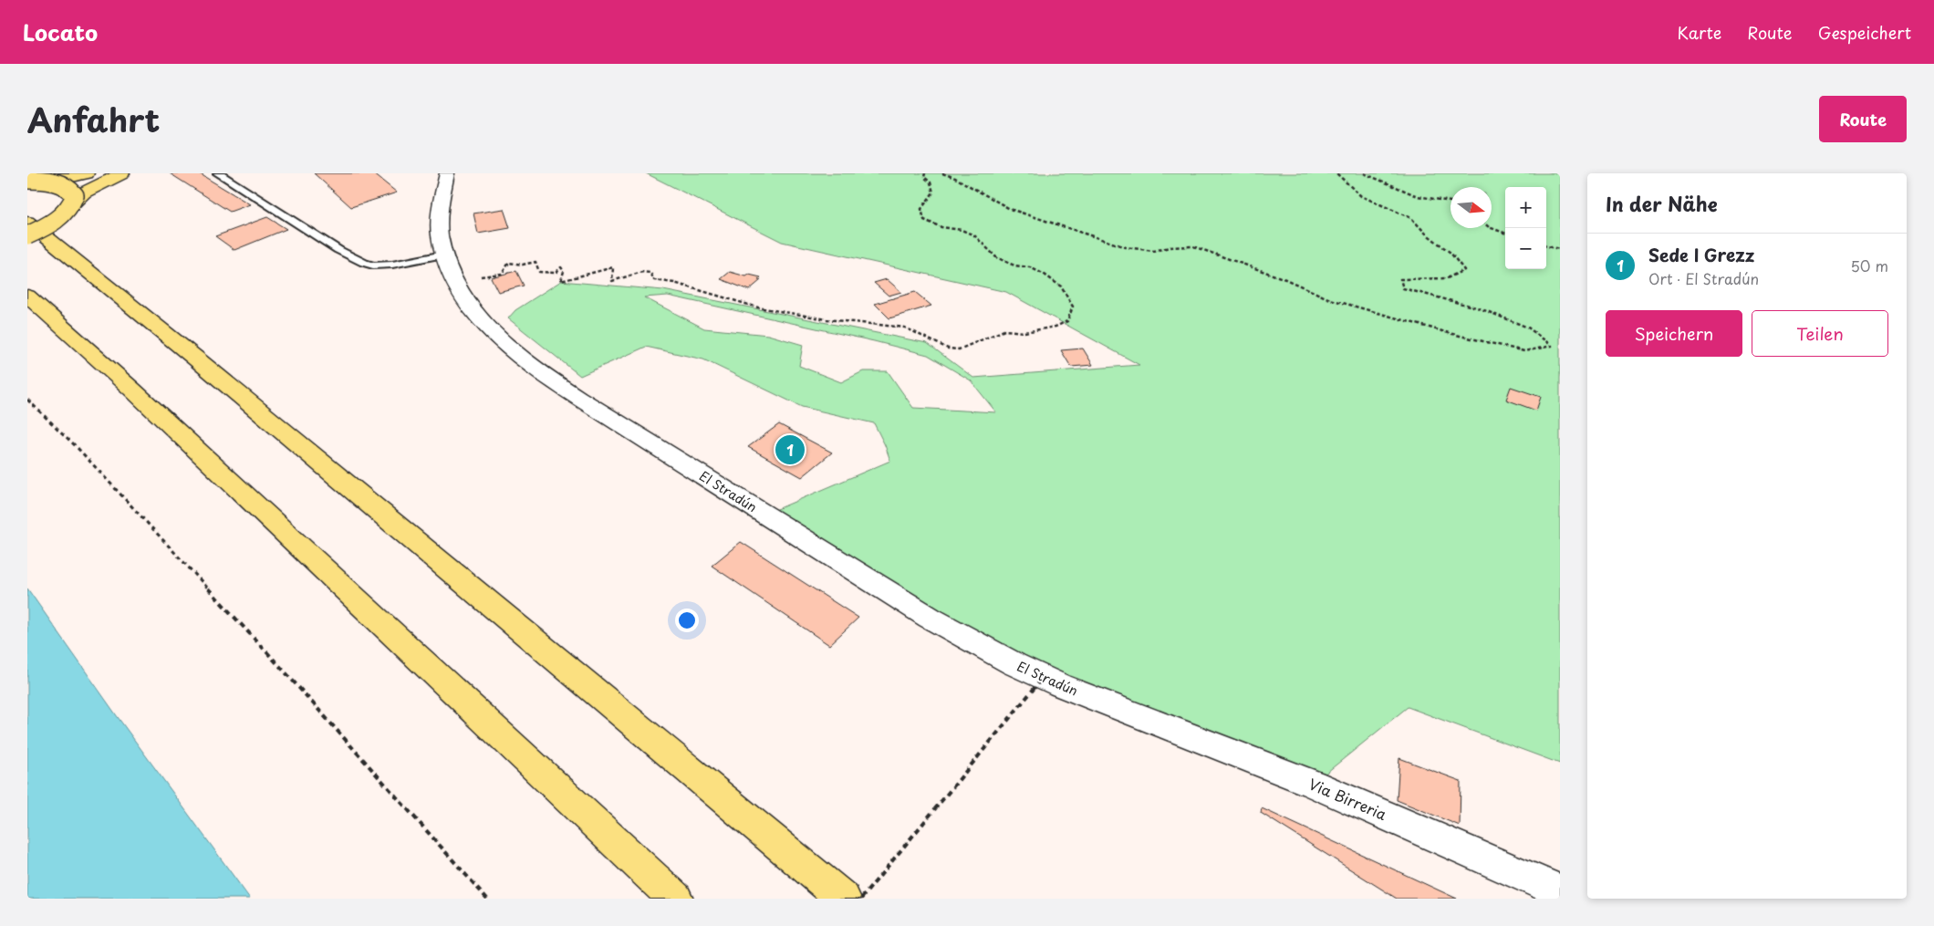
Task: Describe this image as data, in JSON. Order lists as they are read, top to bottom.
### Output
{
  "streets": {
    "street": ["El Stradún", "Via Birreria"]
  },
  "crossings": [
    ["El Stradún", "Via Birreria"]
  ],
  "north": "right",
  "page": {
    "header": "Locato",
    "nav": ["Karte", "Route", "Gespeichert"],
    "title": "Anfahrt",
    "buttons": [
      "Route",
      ["Speichern", "Teilen"]
    ],
    "heading": "In der Nähe",
    "map_buttons": ["+", "−"],
    "list": [
      {
        "mark": "1",
        "name": "Sede I Grezz",
        "note": "Ort · El Stradún",
        "value": "50 m"
      }
    ],
    "pins": "1"
  }
}
